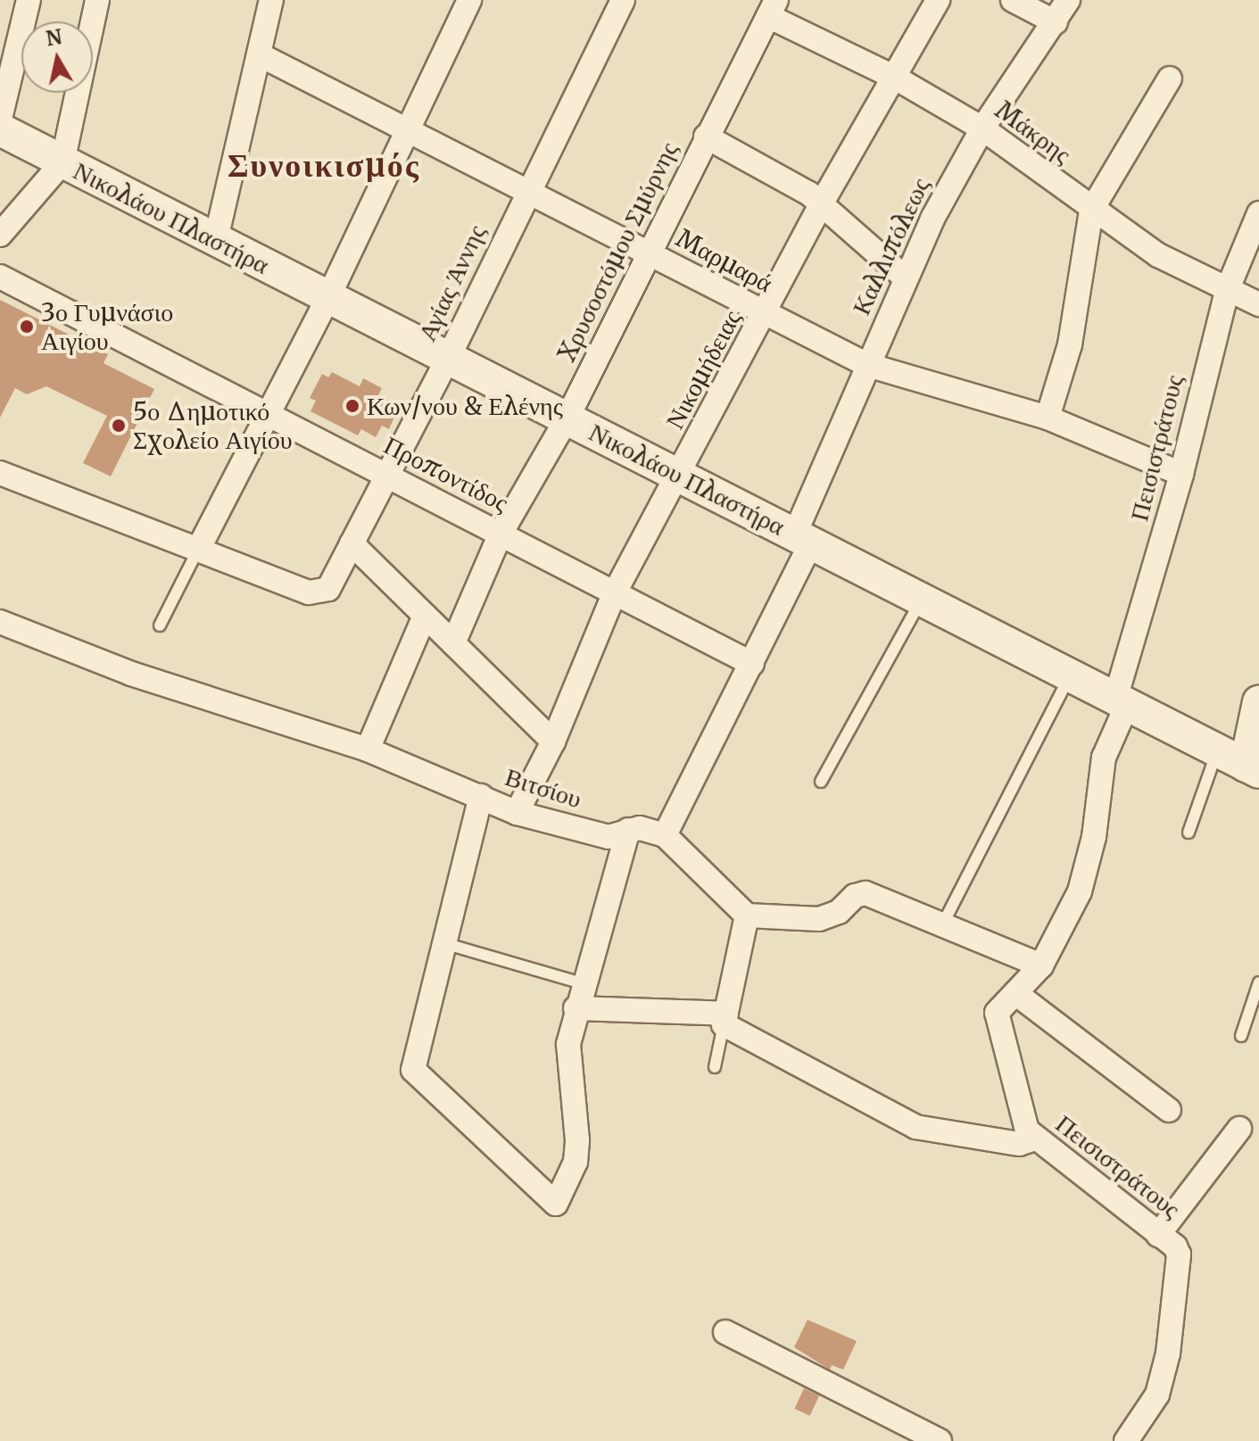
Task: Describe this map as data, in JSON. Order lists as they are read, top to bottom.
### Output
{
  "streets": {
    "main road": ["Νικολάου Πλαστήρα"],
    "street": [
      "Μάκρης",
      "Καλλιπόλεως",
      "Χρυσοστόμου Σμύρνης",
      "Μαρμαρά",
      "Αγίας Άννης",
      "Νικομήδειας",
      "Πεισιστράτους",
      "Προποντίδος",
      "Βιτσίου"
    ]
  },
  "crossings": [
    ["Μάκρης", "Καλλιπόλεως"],
    ["Μάκρης", "Χρυσοστόμου Σμύρνης"],
    ["Μάκρης", "Νικομήδειας"],
    ["Μάκρης", "Πεισιστράτους"],
    ["Νικολάου Πλαστήρα", "Καλλιπόλεως"],
    ["Νικολάου Πλαστήρα", "Χρυσοστόμου Σμύρνης"],
    ["Νικολάου Πλαστήρα", "Αγίας Άννης"],
    ["Νικολάου Πλαστήρα", "Νικομήδειας"],
    ["Νικολάου Πλαστήρα", "Πεισιστράτους"],
    ["Καλλιπόλεως", "Μαρμαρά"],
    ["Καλλιπόλεως", "Προποντίδος"],
    ["Καλλιπόλεως", "Βιτσίου"],
    ["Χρυσοστόμου Σμύρνης", "Μαρμαρά"],
    ["Χρυσοστόμου Σμύρνης", "Προποντίδος"],
    ["Μαρμαρά", "Αγίας Άννης"],
    ["Μαρμαρά", "Νικομήδειας"],
    ["Μαρμαρά", "Πεισιστράτους"],
    ["Αγίας Άννης", "Προποντίδος"],
    ["Νικομήδειας", "Προποντίδος"],
    ["Νικομήδειας", "Βιτσίου"]
  ],
  "districts": ["Συνοικισμός"],
  "places": ["3ο Γυμνάσιο Αιγίου", "Κων/νου & Ελένης", "5ο Δημοτικό Σχολείο Αιγίου"],
  "north": "top"
}
